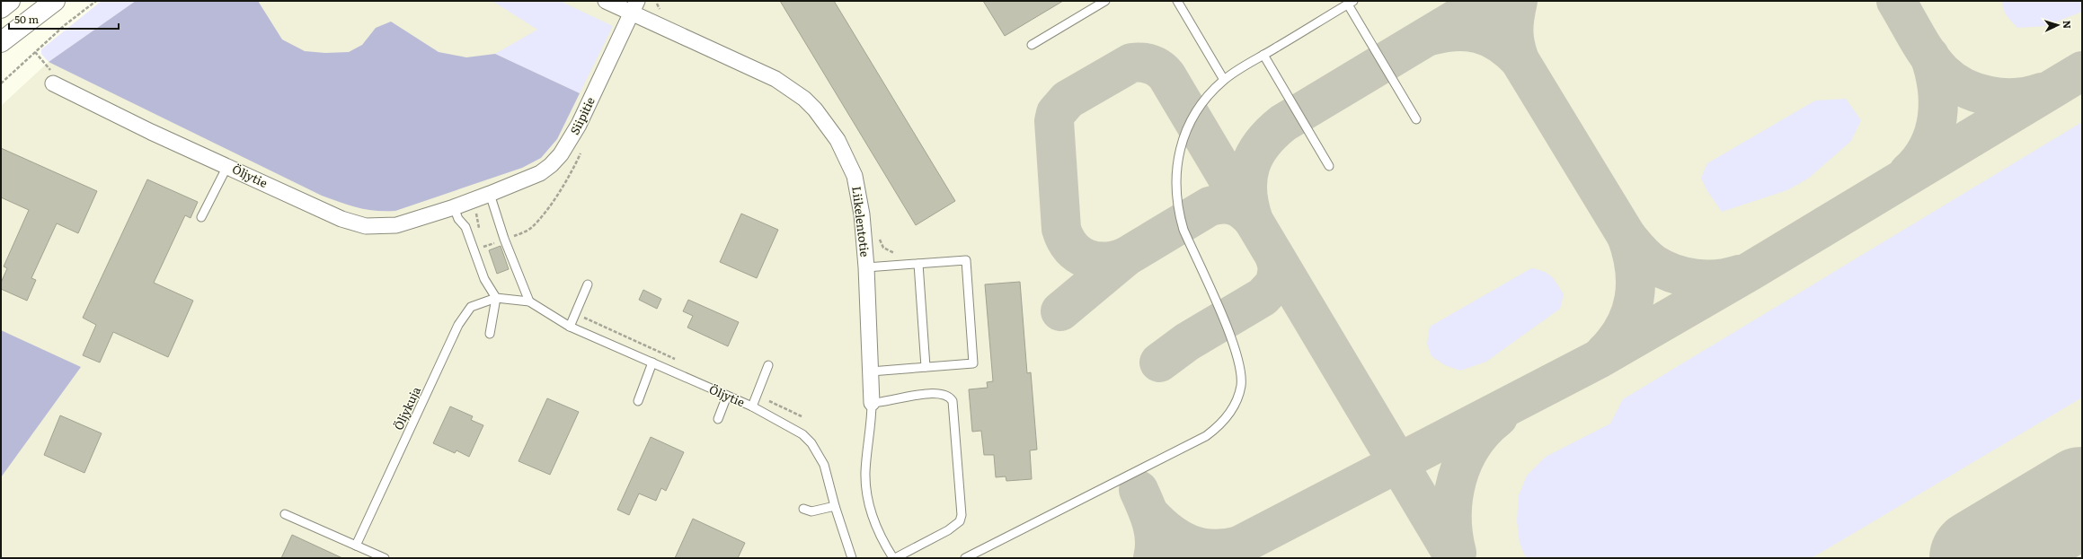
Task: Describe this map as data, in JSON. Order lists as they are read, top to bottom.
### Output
{
  "streets": {
    "street": ["Siipitie", "Öljytie", "Liikelentotie"],
    "lane": ["Öljykuja"]
  },
  "crossings": [
    ["Siipitie", "Öljytie"],
    ["Siipitie", "Liikelentotie"],
    ["Öljytie", "Öljykuja"]
  ],
  "scale_bar": "50 m",
  "north": "right"
}
